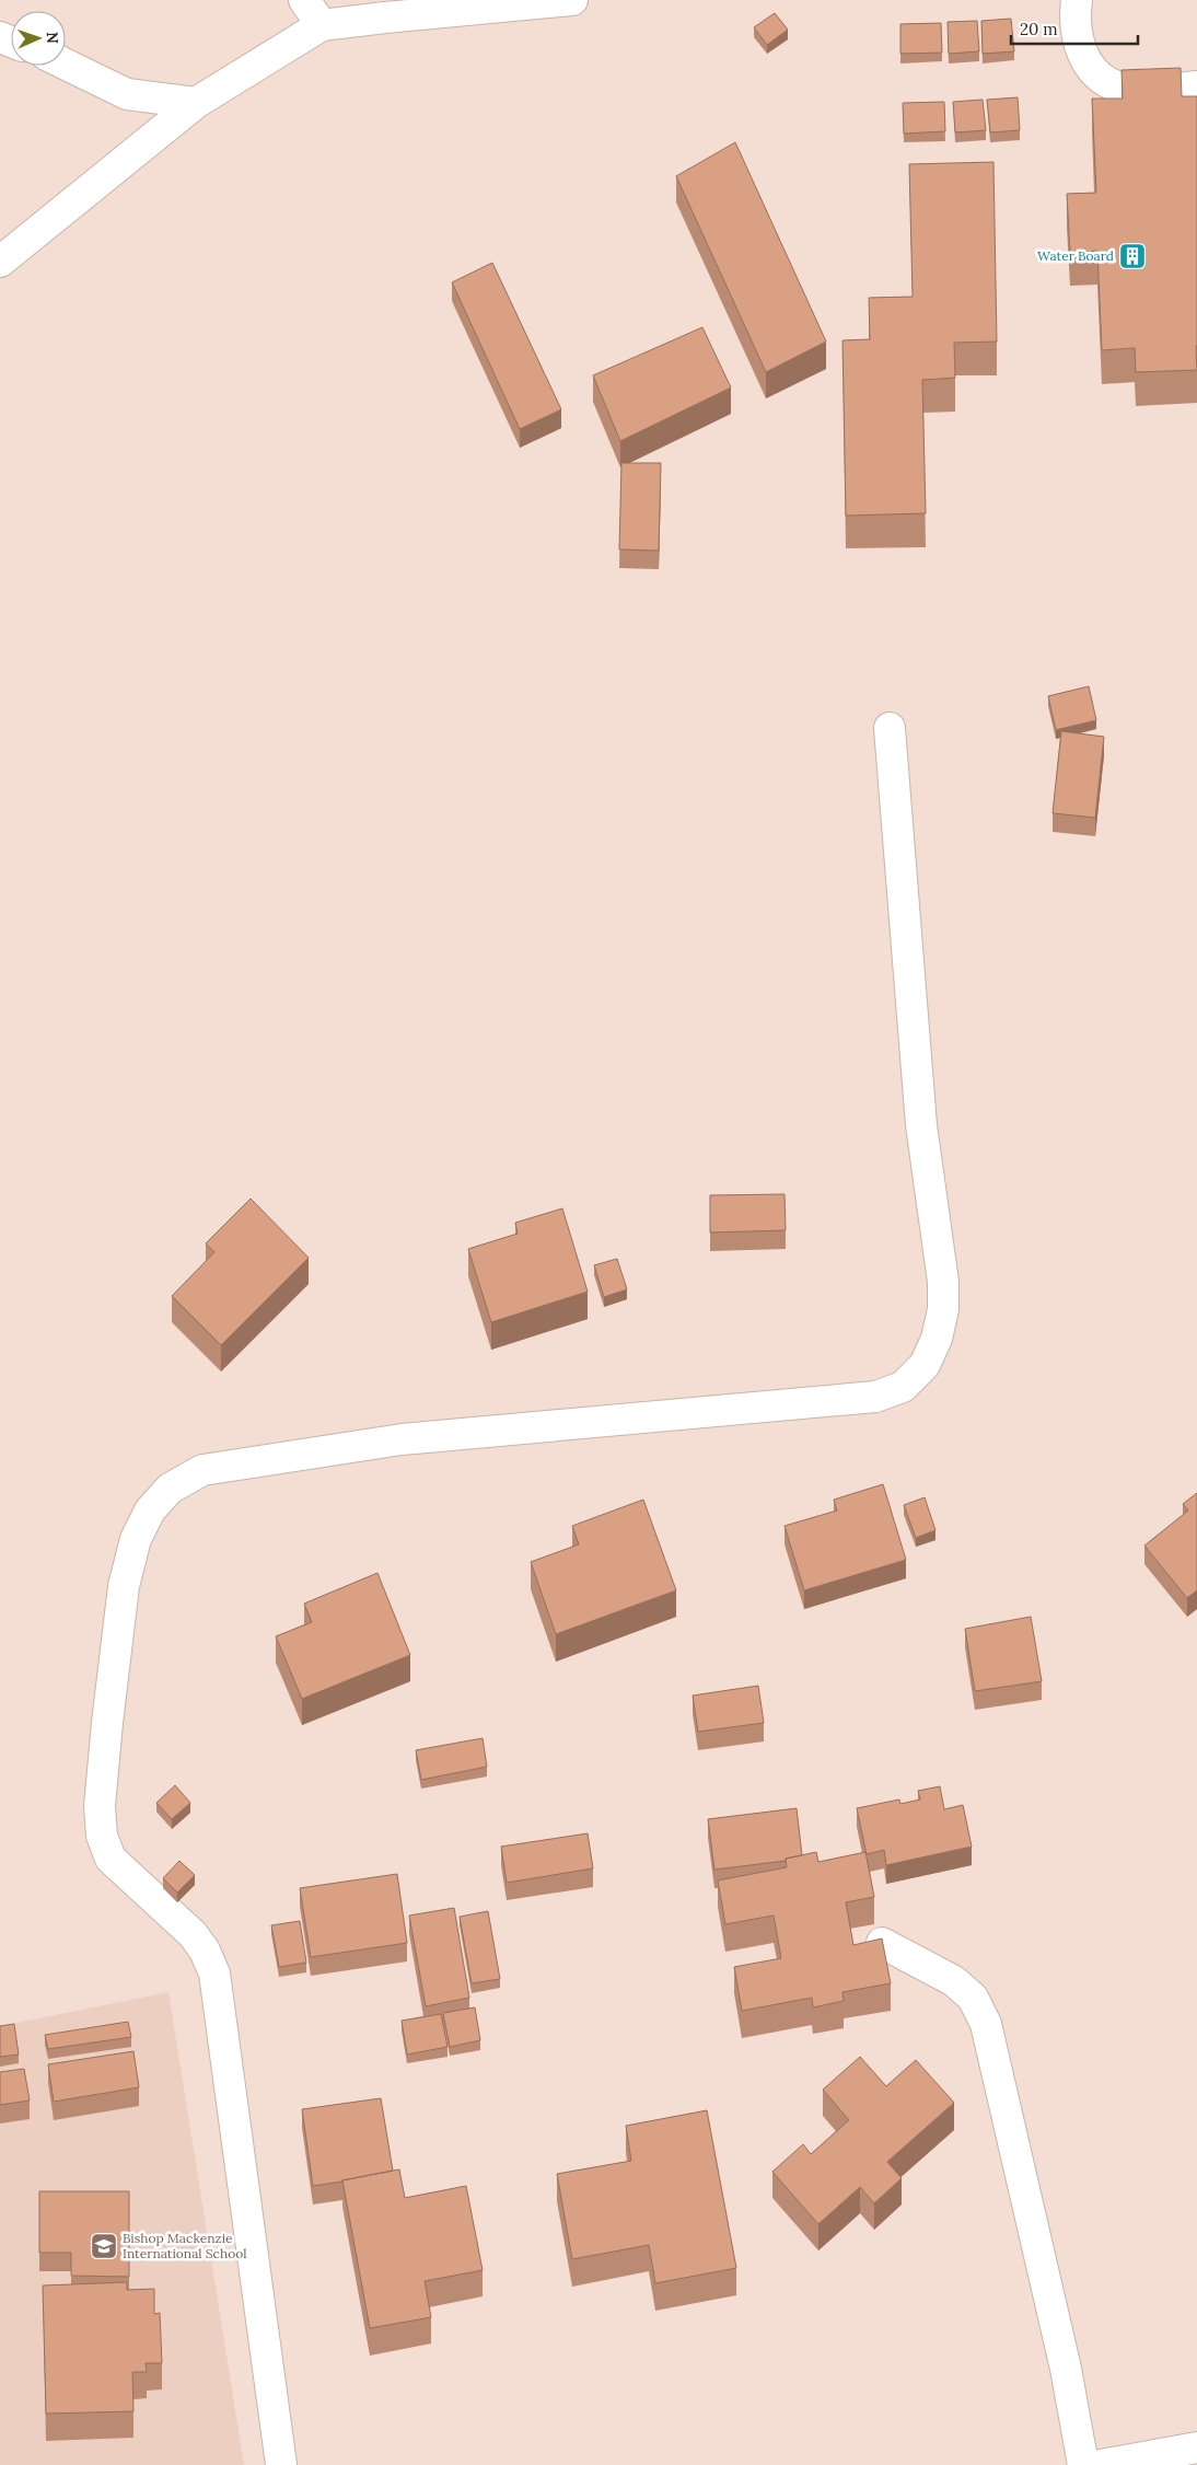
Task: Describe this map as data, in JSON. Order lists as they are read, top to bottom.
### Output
{
  "places": {
    "building": ["Water Board"],
    "school or university": ["Bishop Mackenzie International School"]
  },
  "scale_bar": "20 m",
  "north": "right"
}
